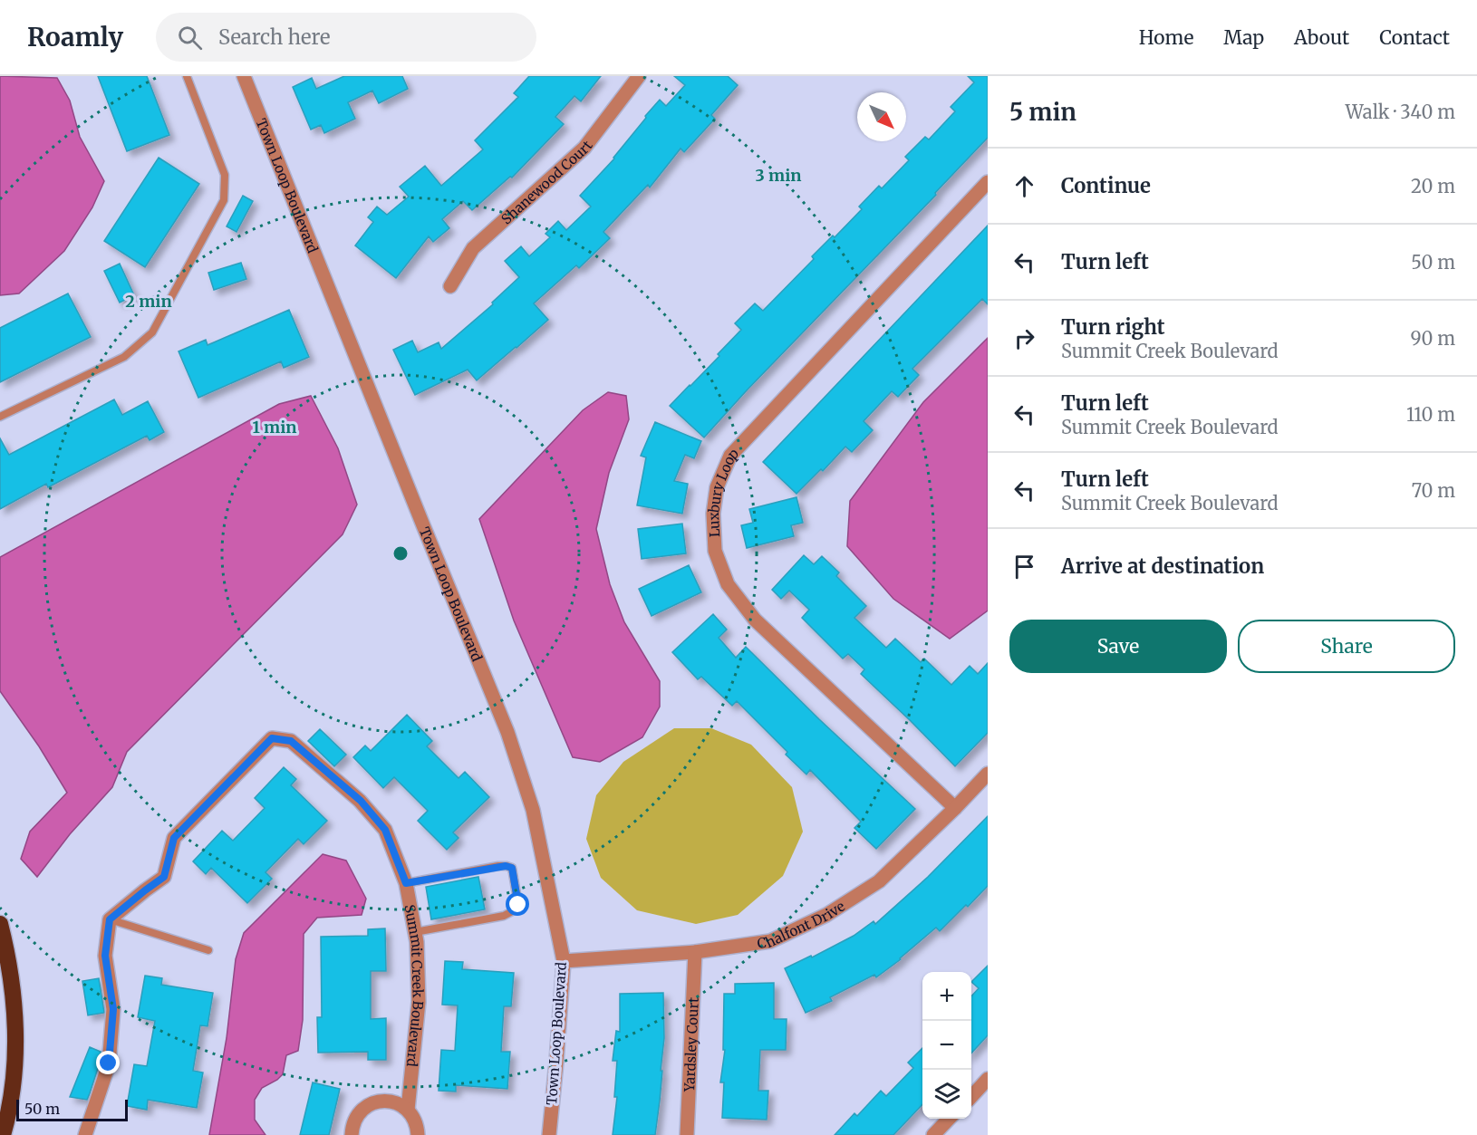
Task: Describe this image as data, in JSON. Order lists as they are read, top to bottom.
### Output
{
  "streets": {
    "street": [
      "Shanewood Court",
      "Town Loop Boulevard",
      "Luxbury Loop",
      "Chalfont Drive",
      "Summit Creek Boulevard",
      "Yardsley Court"
    ]
  },
  "crossings": [
    ["Town Loop Boulevard", "Chalfont Drive"],
    ["Luxbury Loop", "Chalfont Drive"],
    ["Chalfont Drive", "Yardsley Court"]
  ],
  "scale_bar": "50 m",
  "north": "bottom right",
  "page": {
    "header": "Roamly",
    "search": "Search here",
    "nav": [
      "Home",
      "Map",
      "About",
      "Contact"
    ],
    "heading": ["5 min", "Walk · 340 m"],
    "list": [
      ["Continue", "20 m"],
      ["Turn left", "50 m"],
      ["Turn right", "Summit Creek Boulevard", "90 m"],
      ["Turn left", "Summit Creek Boulevard", "110 m"],
      ["Turn left", "Summit Creek Boulevard", "70 m"],
      "Arrive at destination"
    ],
    "buttons": ["Save", "Share"],
    "map_buttons": ["+", "−"],
    "scale": "50 m"
  },
  "rings": ["3 min", "2 min", "1 min"]
}
